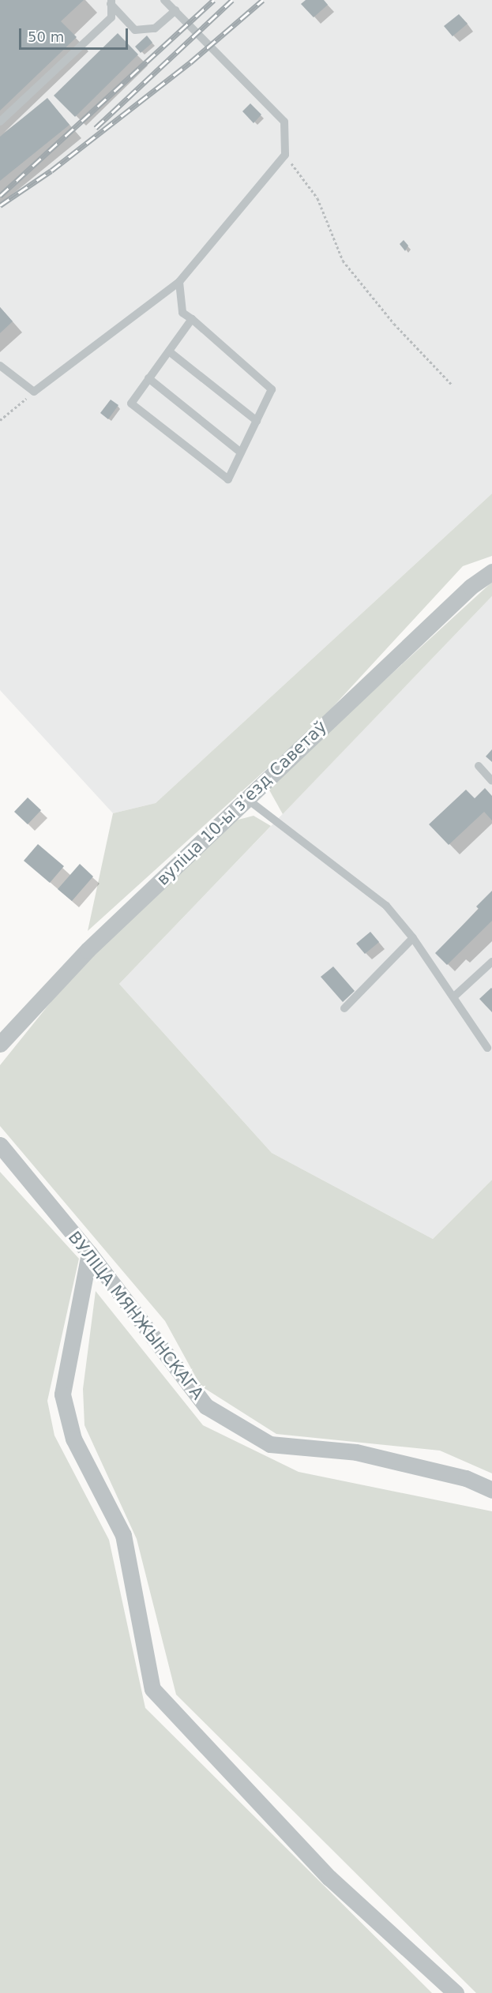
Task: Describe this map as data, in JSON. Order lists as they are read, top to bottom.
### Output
{
  "streets": {
    "street": ["вуліца 10-ы зʼезд Саветаў", "ВУЛІЦА МЯНЖЫНСКАГА"]
  },
  "scale_bar": "50 m"
}
